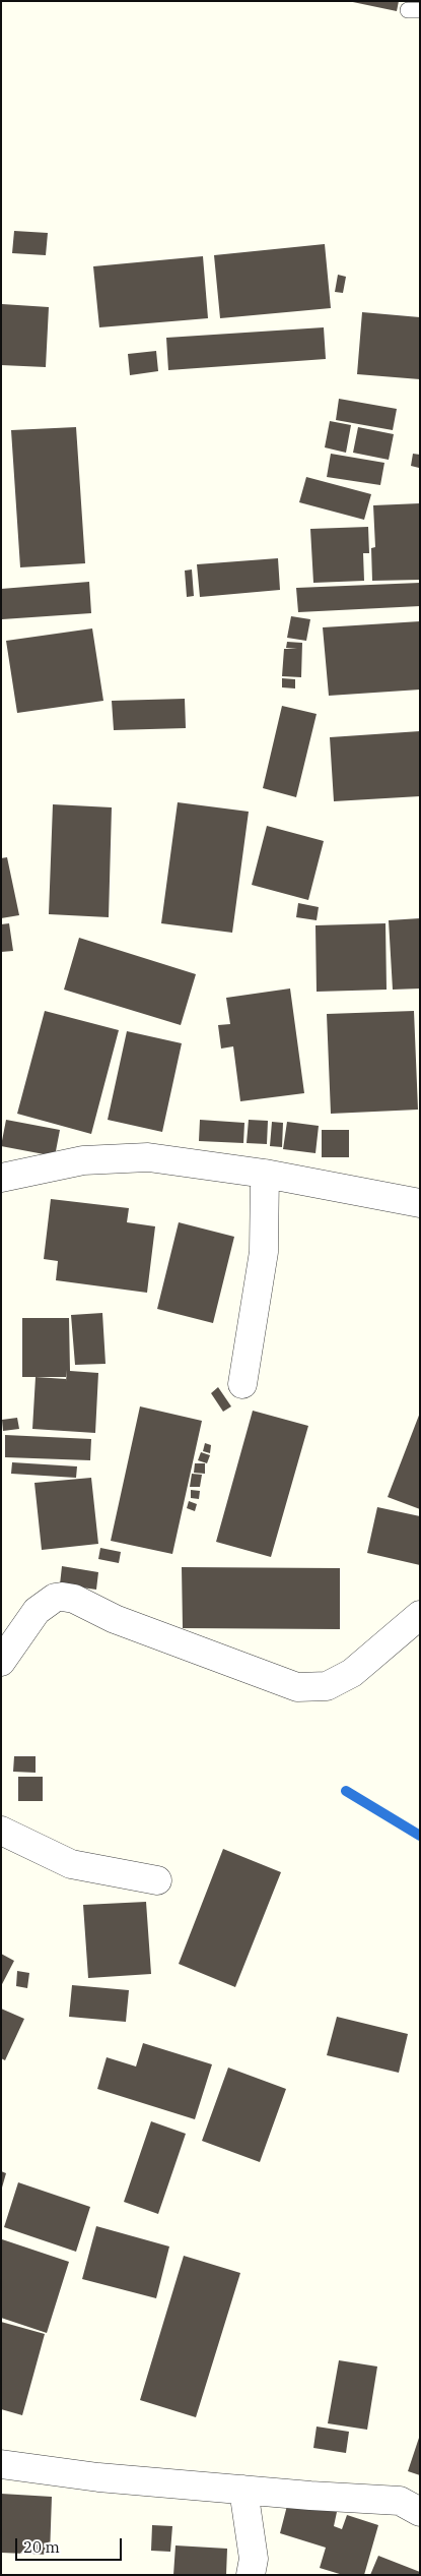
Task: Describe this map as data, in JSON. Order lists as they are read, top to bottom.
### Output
{
  "scale_bar": "20 m"
}
